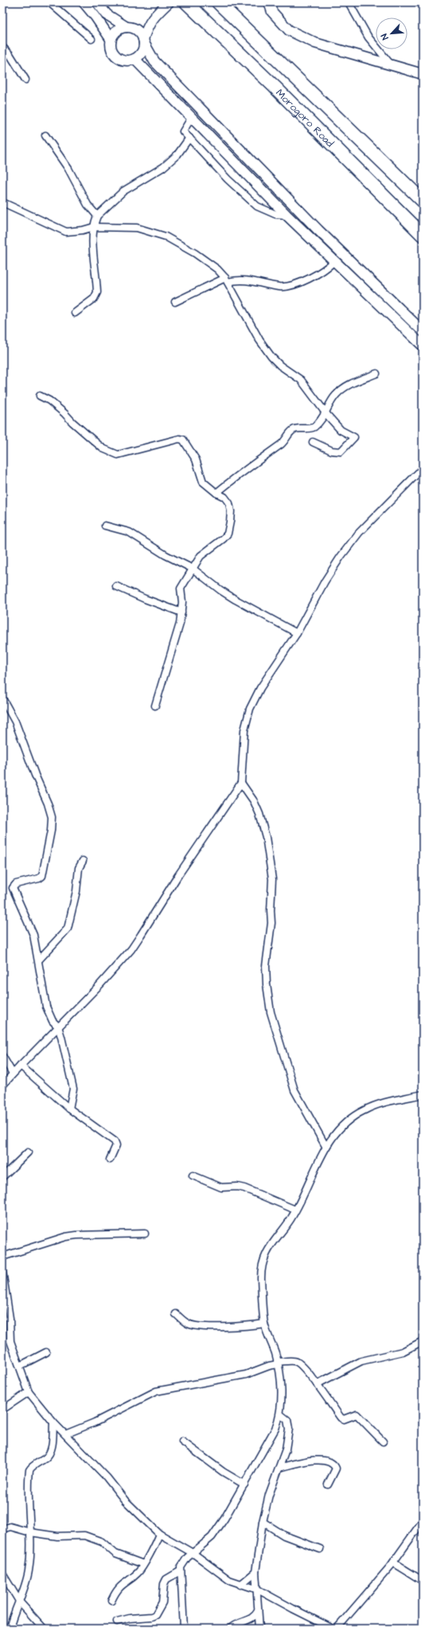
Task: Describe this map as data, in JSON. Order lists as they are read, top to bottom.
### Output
{
  "streets": {
    "highway": ["Morogoro Road"]
  },
  "north": "bottom left"
}
